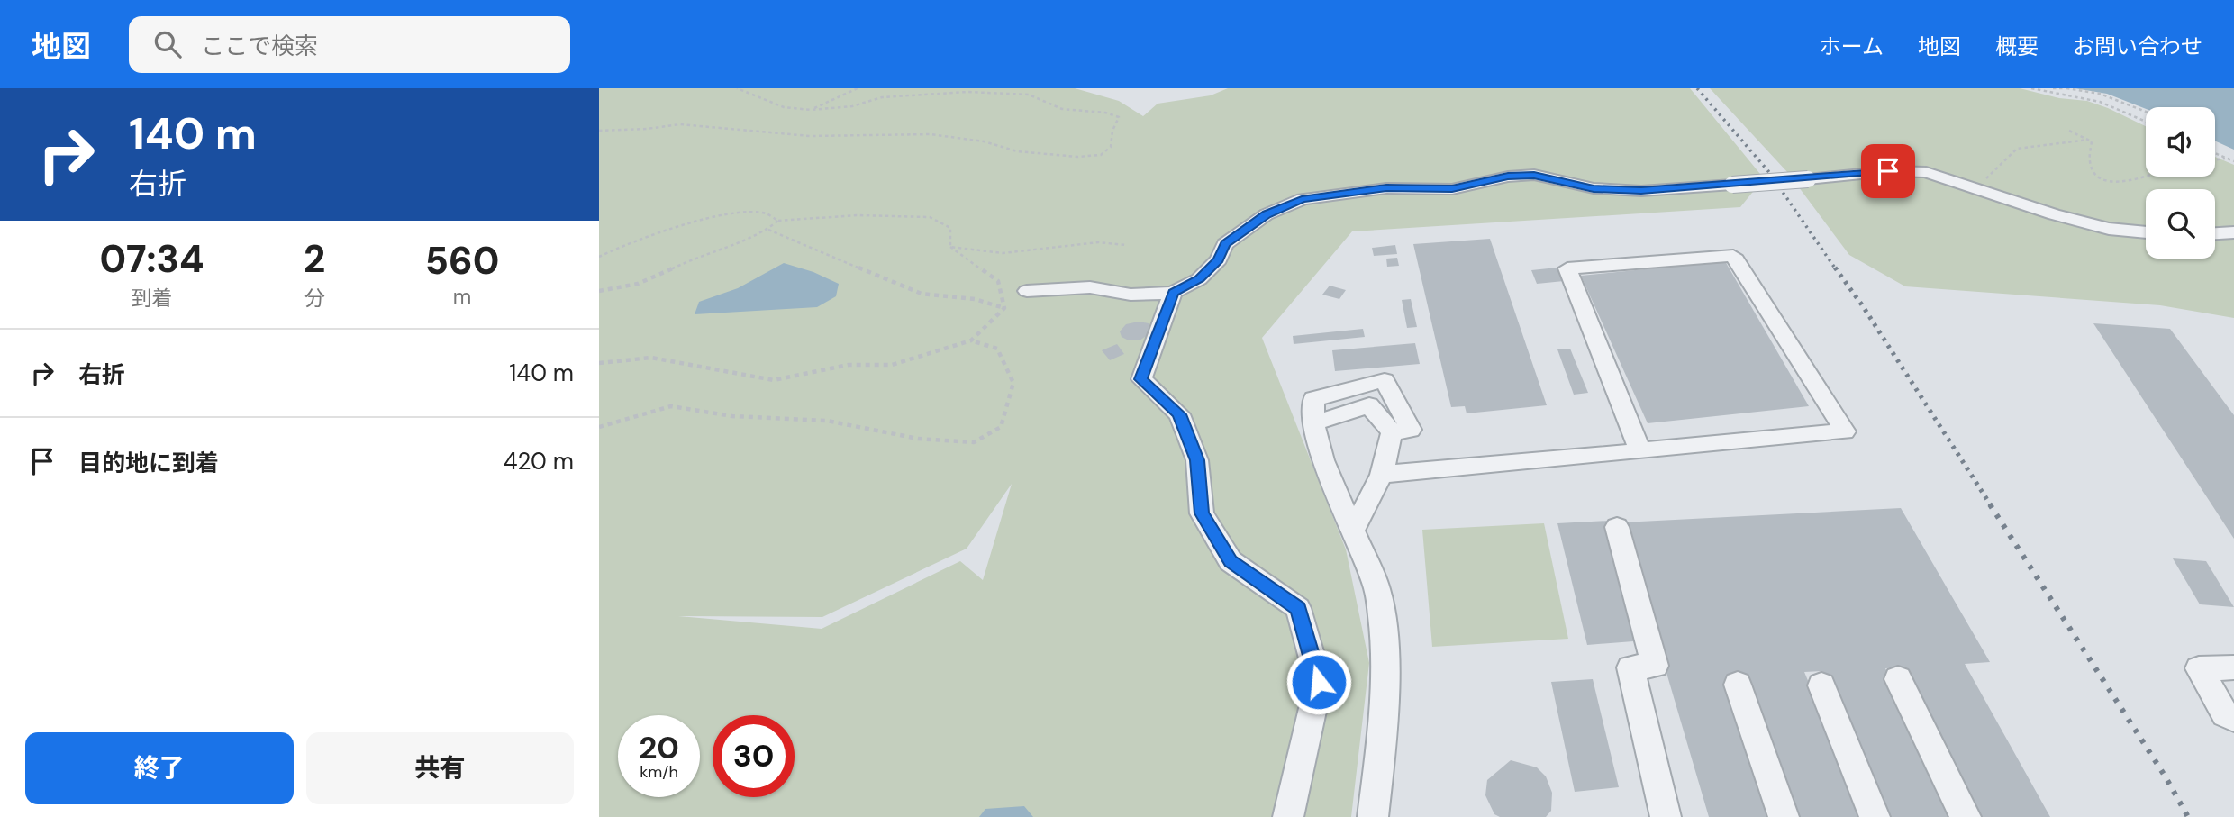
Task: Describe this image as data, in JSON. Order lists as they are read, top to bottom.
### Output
{
  "page": {
    "header": "地図",
    "search": "ここで検索",
    "nav": [
      "ホーム",
      "地図",
      "概要",
      "お問い合わせ"
    ],
    "turn": ["140 m", "右折"],
    "eta": [
      "07:34",
      "到着",
      "2",
      "分",
      "560",
      "m"
    ],
    "list": [
      {
        "name": "右折",
        "value": "140 m"
      },
      {
        "name": "目的地に到着",
        "value": "420 m"
      }
    ],
    "speed": "20 km/h",
    "limit": "30",
    "buttons": ["終了", "共有"]
  }
}
